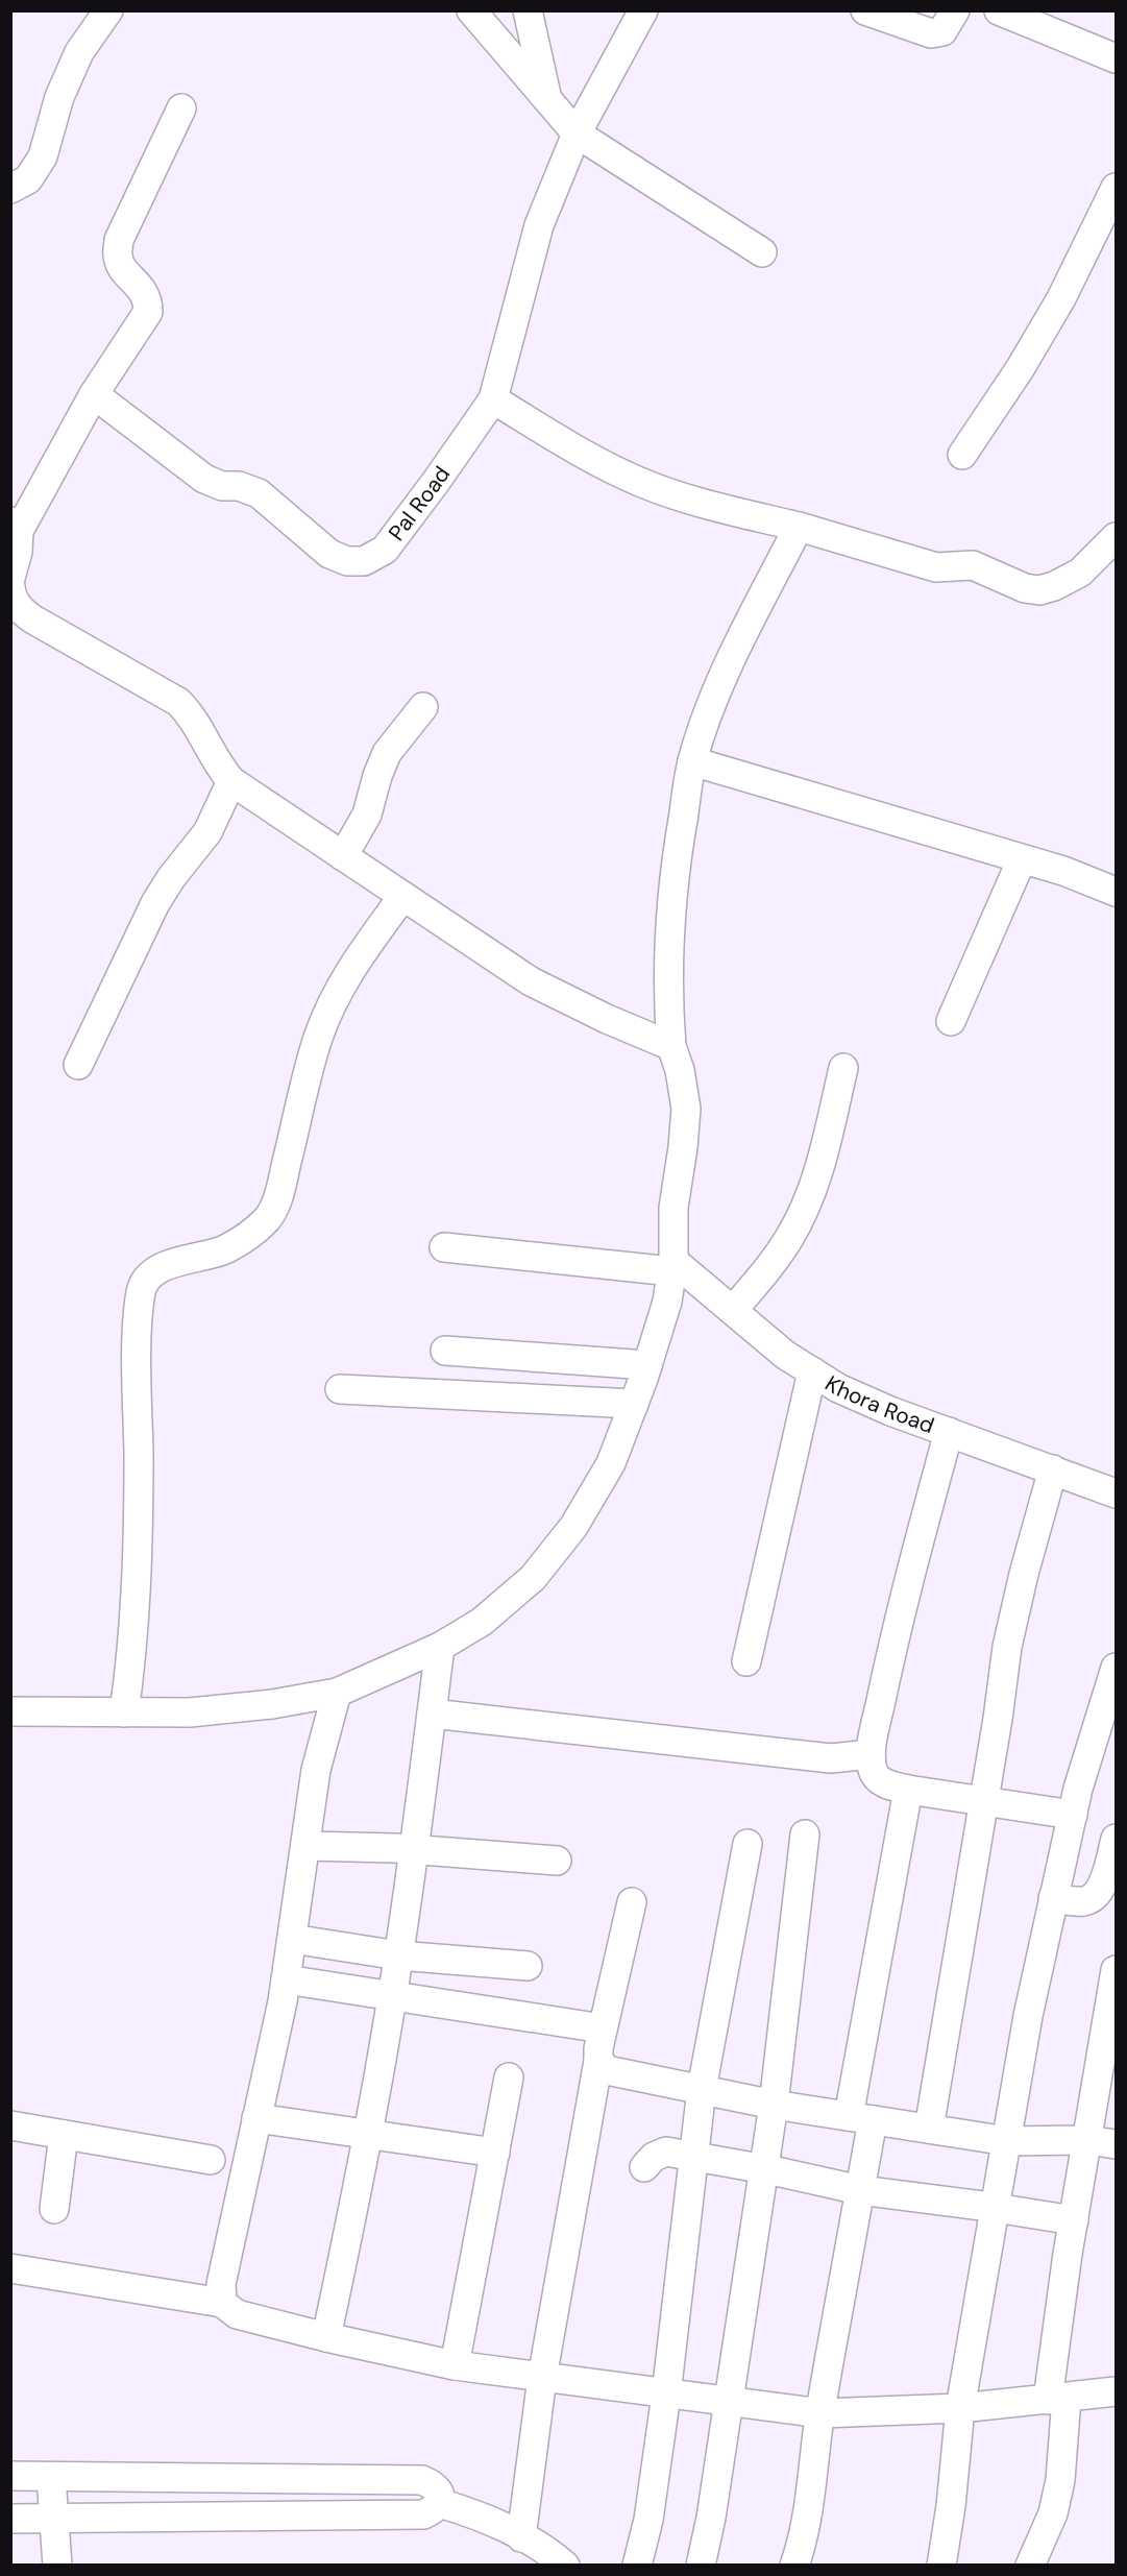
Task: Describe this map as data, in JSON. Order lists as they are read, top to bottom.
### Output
{
  "streets": {
    "street": ["Pal Road", "Khora Road"]
  }
}
